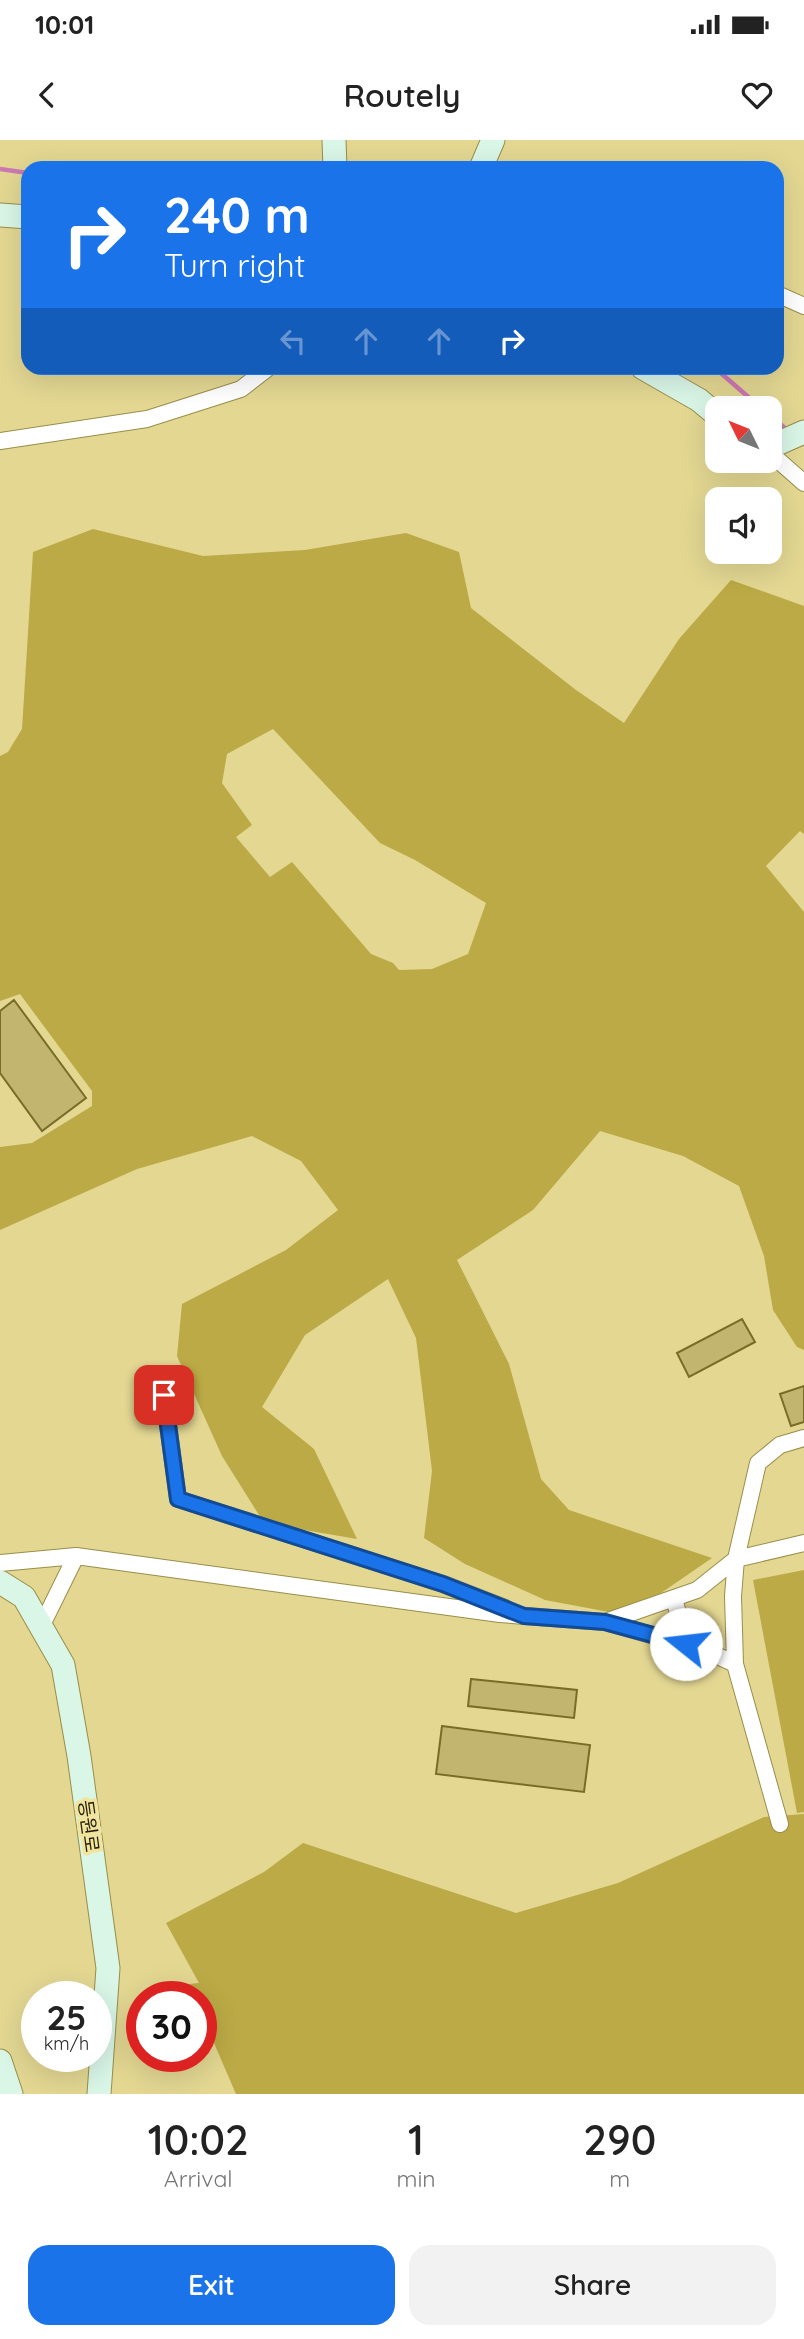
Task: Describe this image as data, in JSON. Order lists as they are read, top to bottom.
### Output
{
  "streets": {
    "street": ["등원로"]
  },
  "north": "top left",
  "page": {
    "status": "10:01",
    "header": "Routely",
    "turn": ["240 m", "Turn right"],
    "speed": "25 km/h",
    "limit": "30",
    "eta": [
      "10:02",
      "Arrival",
      "1",
      "min",
      "290",
      "m"
    ],
    "buttons": ["Exit", "Share"]
  }
}
